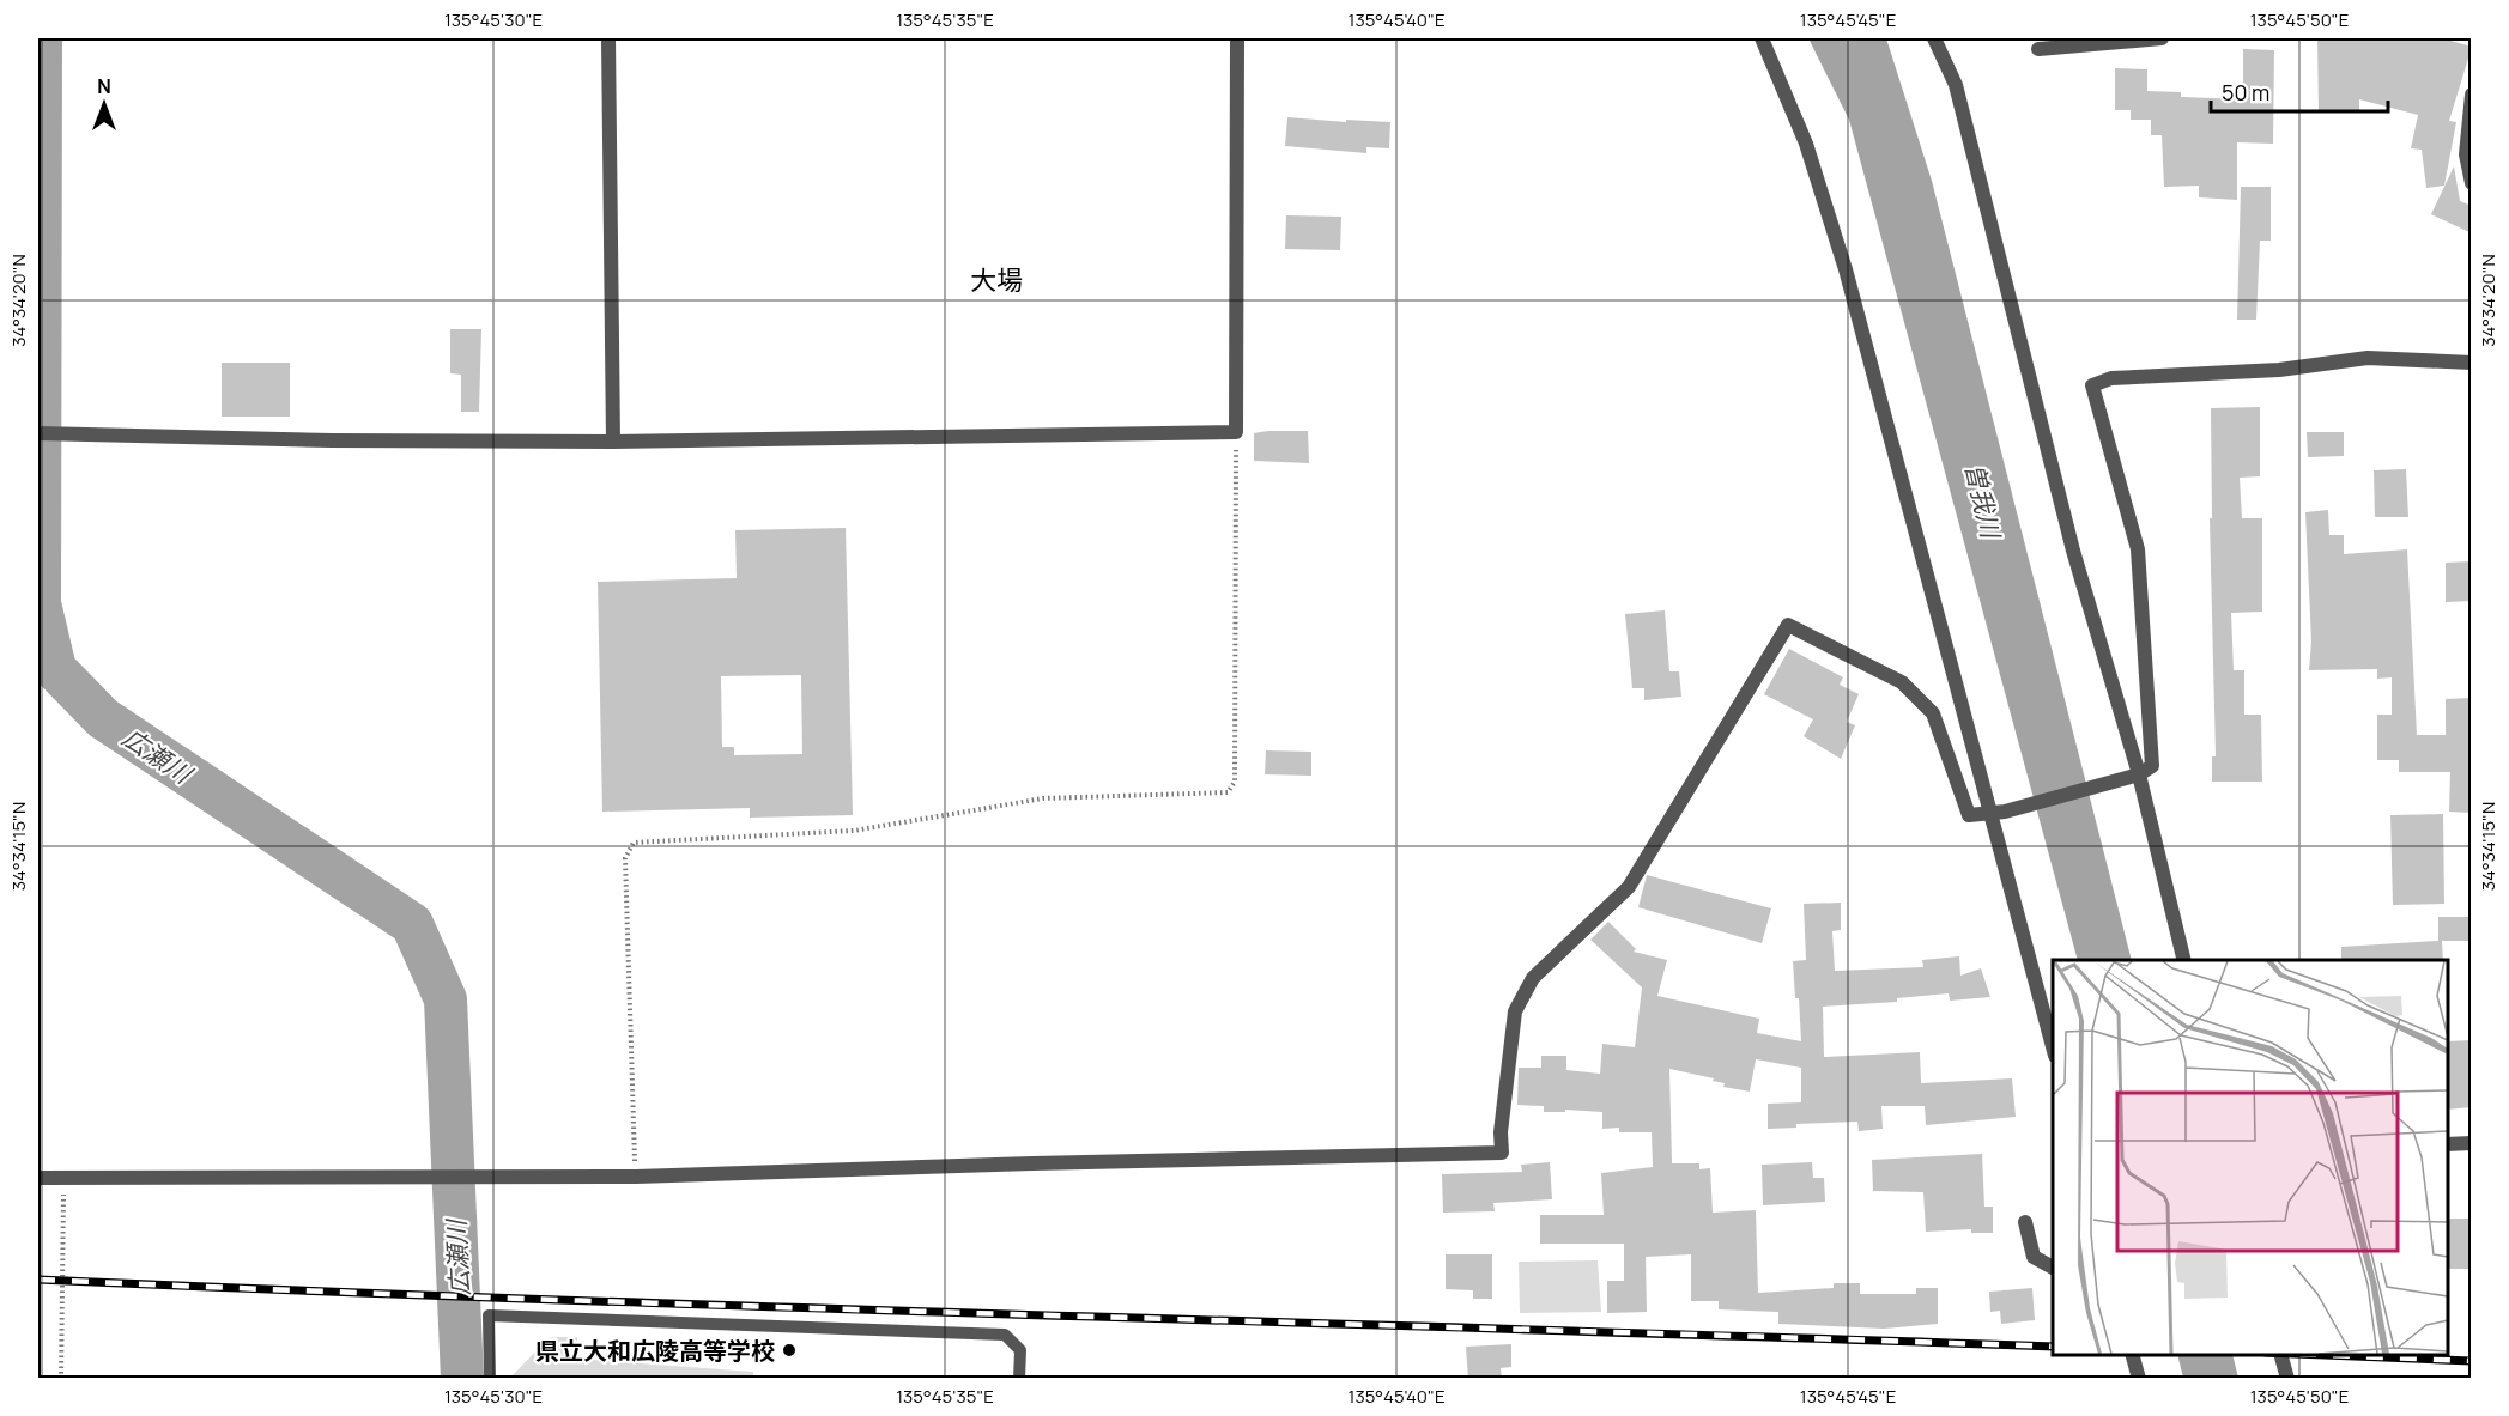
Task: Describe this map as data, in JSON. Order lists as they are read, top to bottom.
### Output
{
  "districts": ["大場"],
  "water": ["曽我川", "広瀬川"],
  "places": ["県立大和広陵高等学校"],
  "scale_bar": "50 m",
  "north": "top",
  "coordinates": [
    "135°45'30\"E",
    "135°45'35\"E",
    "135°45'40\"E",
    "135°45'45\"E",
    "135°45'50\"E",
    "34°34'20\"N",
    "34°34'15\"N"
  ]
}
